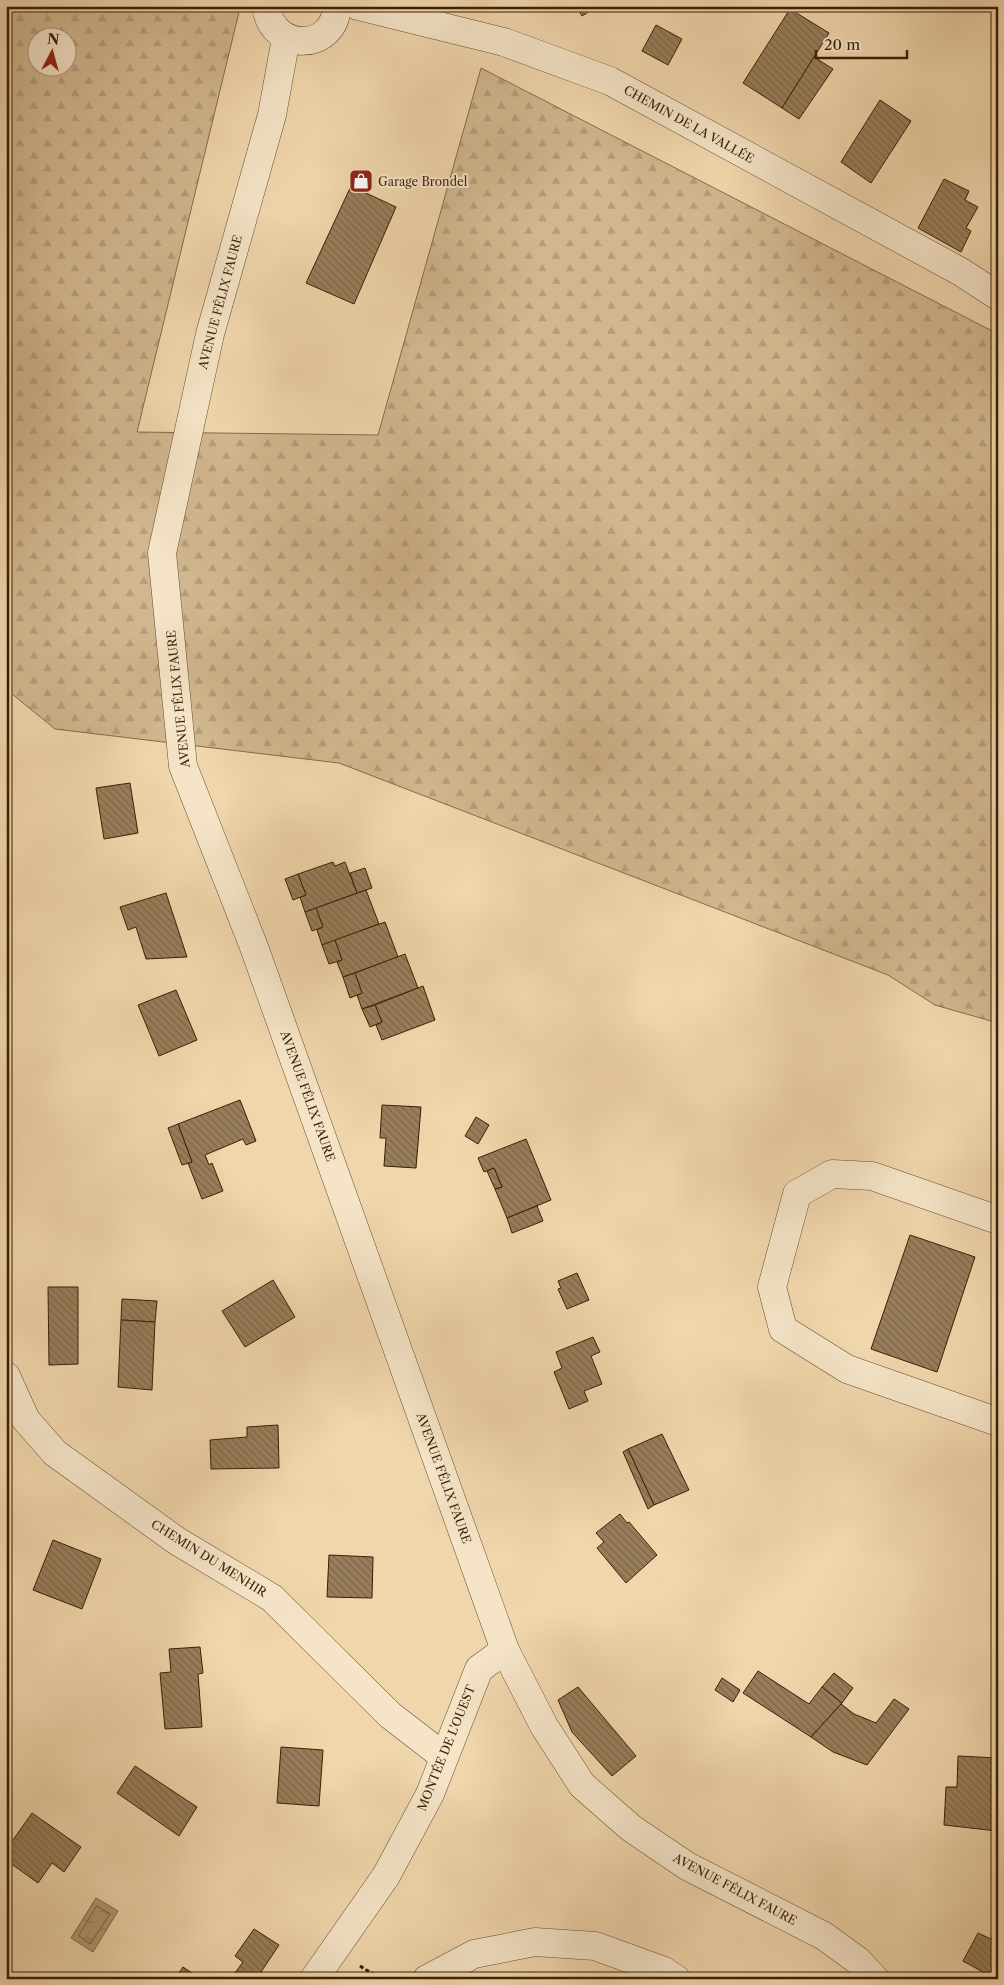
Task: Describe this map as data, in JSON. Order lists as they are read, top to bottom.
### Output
{
  "streets": {
    "street": [
      "CHEMIN DE LA VALLÉE",
      "AVENUE FÉLIX FAURE",
      "CHEMIN DU MENHIR",
      "MONTÉE DE L'OUEST"
    ]
  },
  "crossings": [
    ["AVENUE FÉLIX FAURE", "MONTÉE DE L'OUEST"],
    ["CHEMIN DU MENHIR", "MONTÉE DE L'OUEST"]
  ],
  "places": {
    "shop": ["Garage Brondel"]
  },
  "scale_bar": "20 m",
  "north": "top"
}
